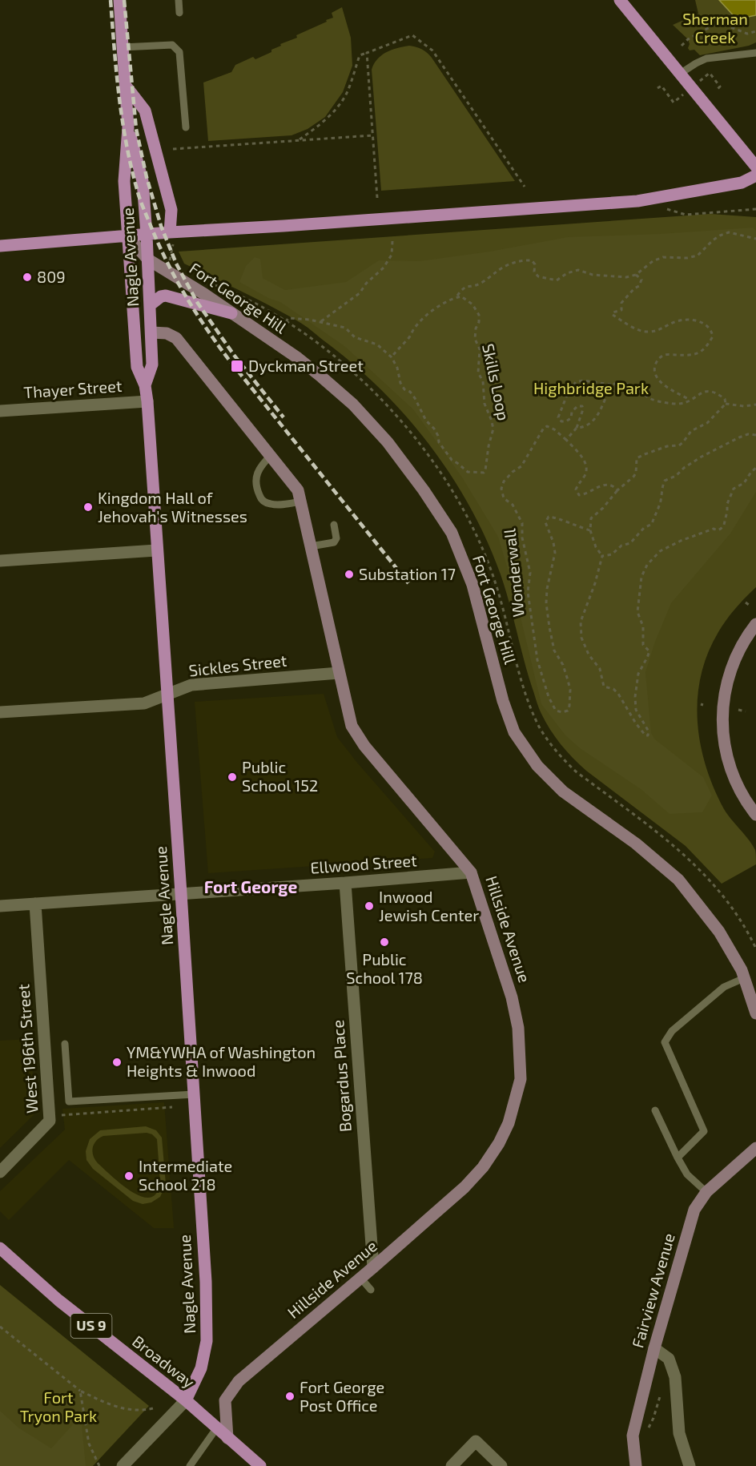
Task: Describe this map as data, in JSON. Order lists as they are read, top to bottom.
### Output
{
  "streets": {
    "main road": ["Nagle Avenue", "US 9", "Broadway"],
    "street": [
      "Fort George Hill",
      "Thayer Street",
      "Sickles Street",
      "Ellwood Street",
      "Hillside Avenue",
      "West 196th Street",
      "Bogardus Place",
      "Fairview Avenue"
    ],
    "path": ["Skills Loop", "Wonderwall"]
  },
  "crossings": [
    ["Nagle Avenue", "Fort George Hill"],
    ["Nagle Avenue", "Thayer Street"],
    ["Nagle Avenue", "Sickles Street"],
    ["Nagle Avenue", "Ellwood Street"],
    ["Nagle Avenue", "Hillside Avenue"],
    ["Nagle Avenue", "Broadway"],
    ["Sickles Street", "Hillside Avenue"],
    ["Ellwood Street", "Hillside Avenue"],
    ["Ellwood Street", "West 196th Street"],
    ["Ellwood Street", "Bogardus Place"],
    ["Hillside Avenue", "Bogardus Place"],
    ["Hillside Avenue", "Broadway"]
  ],
  "districts": ["Fort George"],
  "parks": ["Sherman Creek", "Highbridge Park", "Fort Tryon Park"],
  "places": {
    "other": [
      "809",
      "Kingdom Hall of Jehovah's Witnesses",
      "Substation 17",
      "Public School 152",
      "Inwood Jewish Center",
      "Public School 178",
      "YM&YWHA of Washington Heights & Inwood",
      "Intermediate School 218",
      "Fort George Post Office"
    ],
    "transit": ["Dyckman Street"]
  }
}
